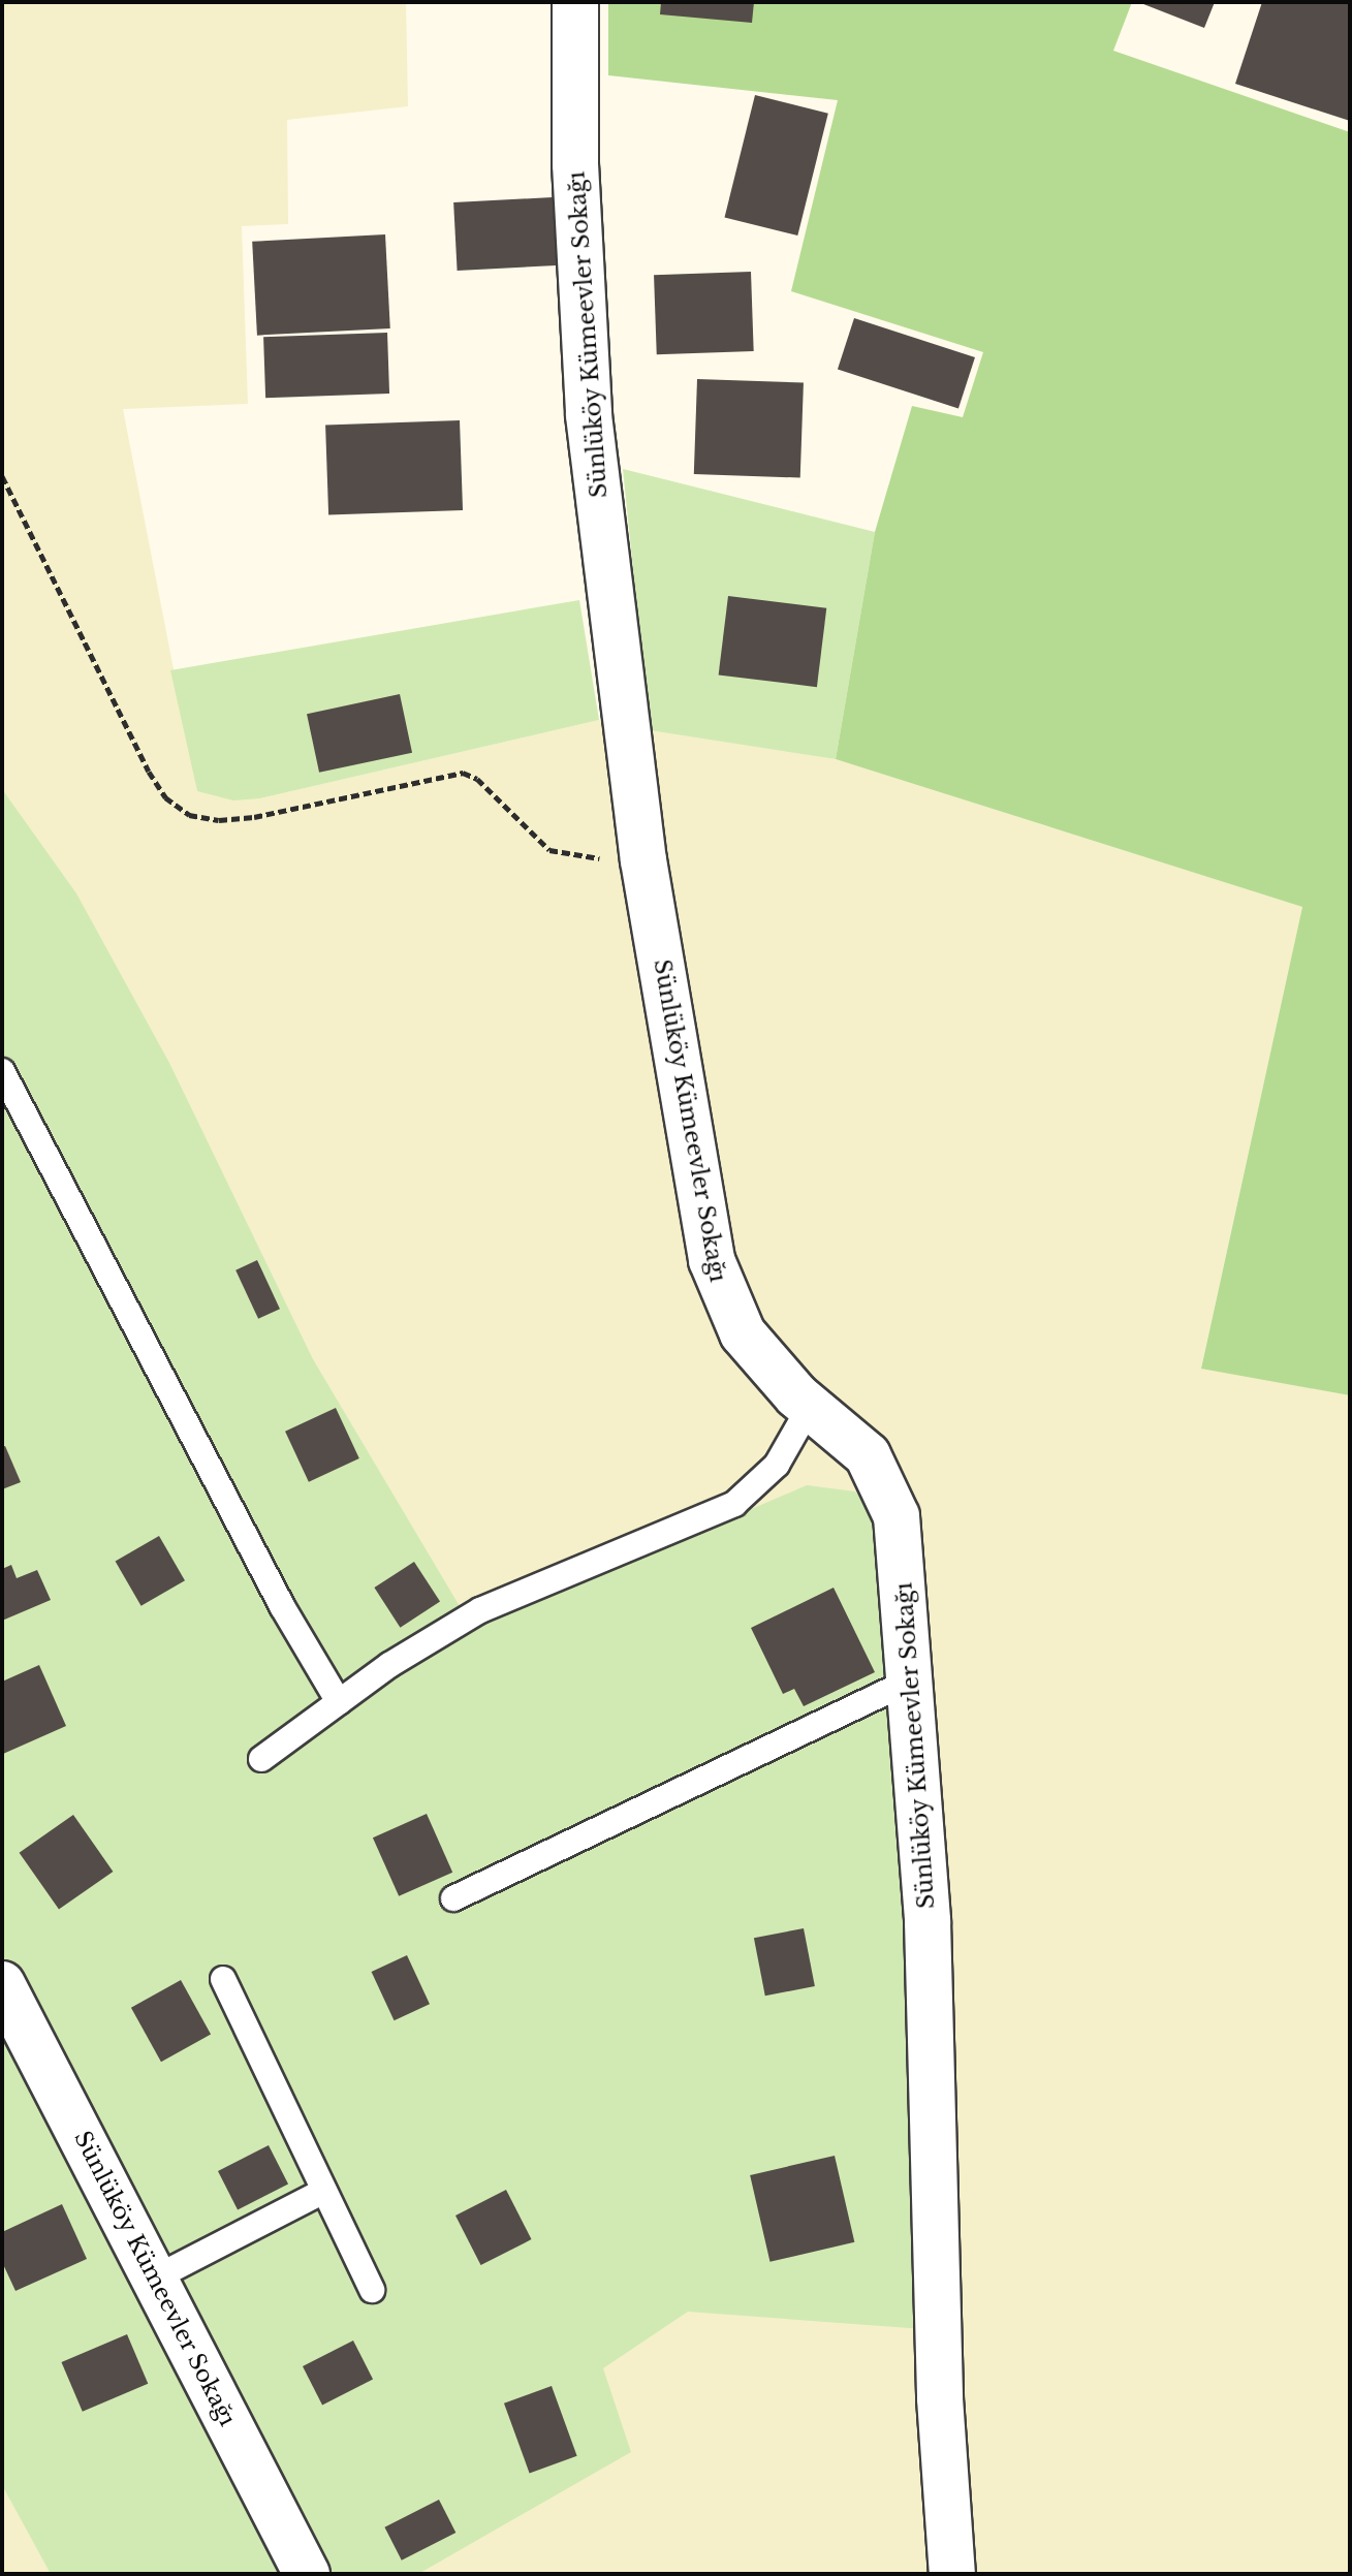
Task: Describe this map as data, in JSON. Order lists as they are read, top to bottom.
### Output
{
  "streets": {
    "street": ["Sünlüköy Kümeevler Sokağı"]
  }
}
